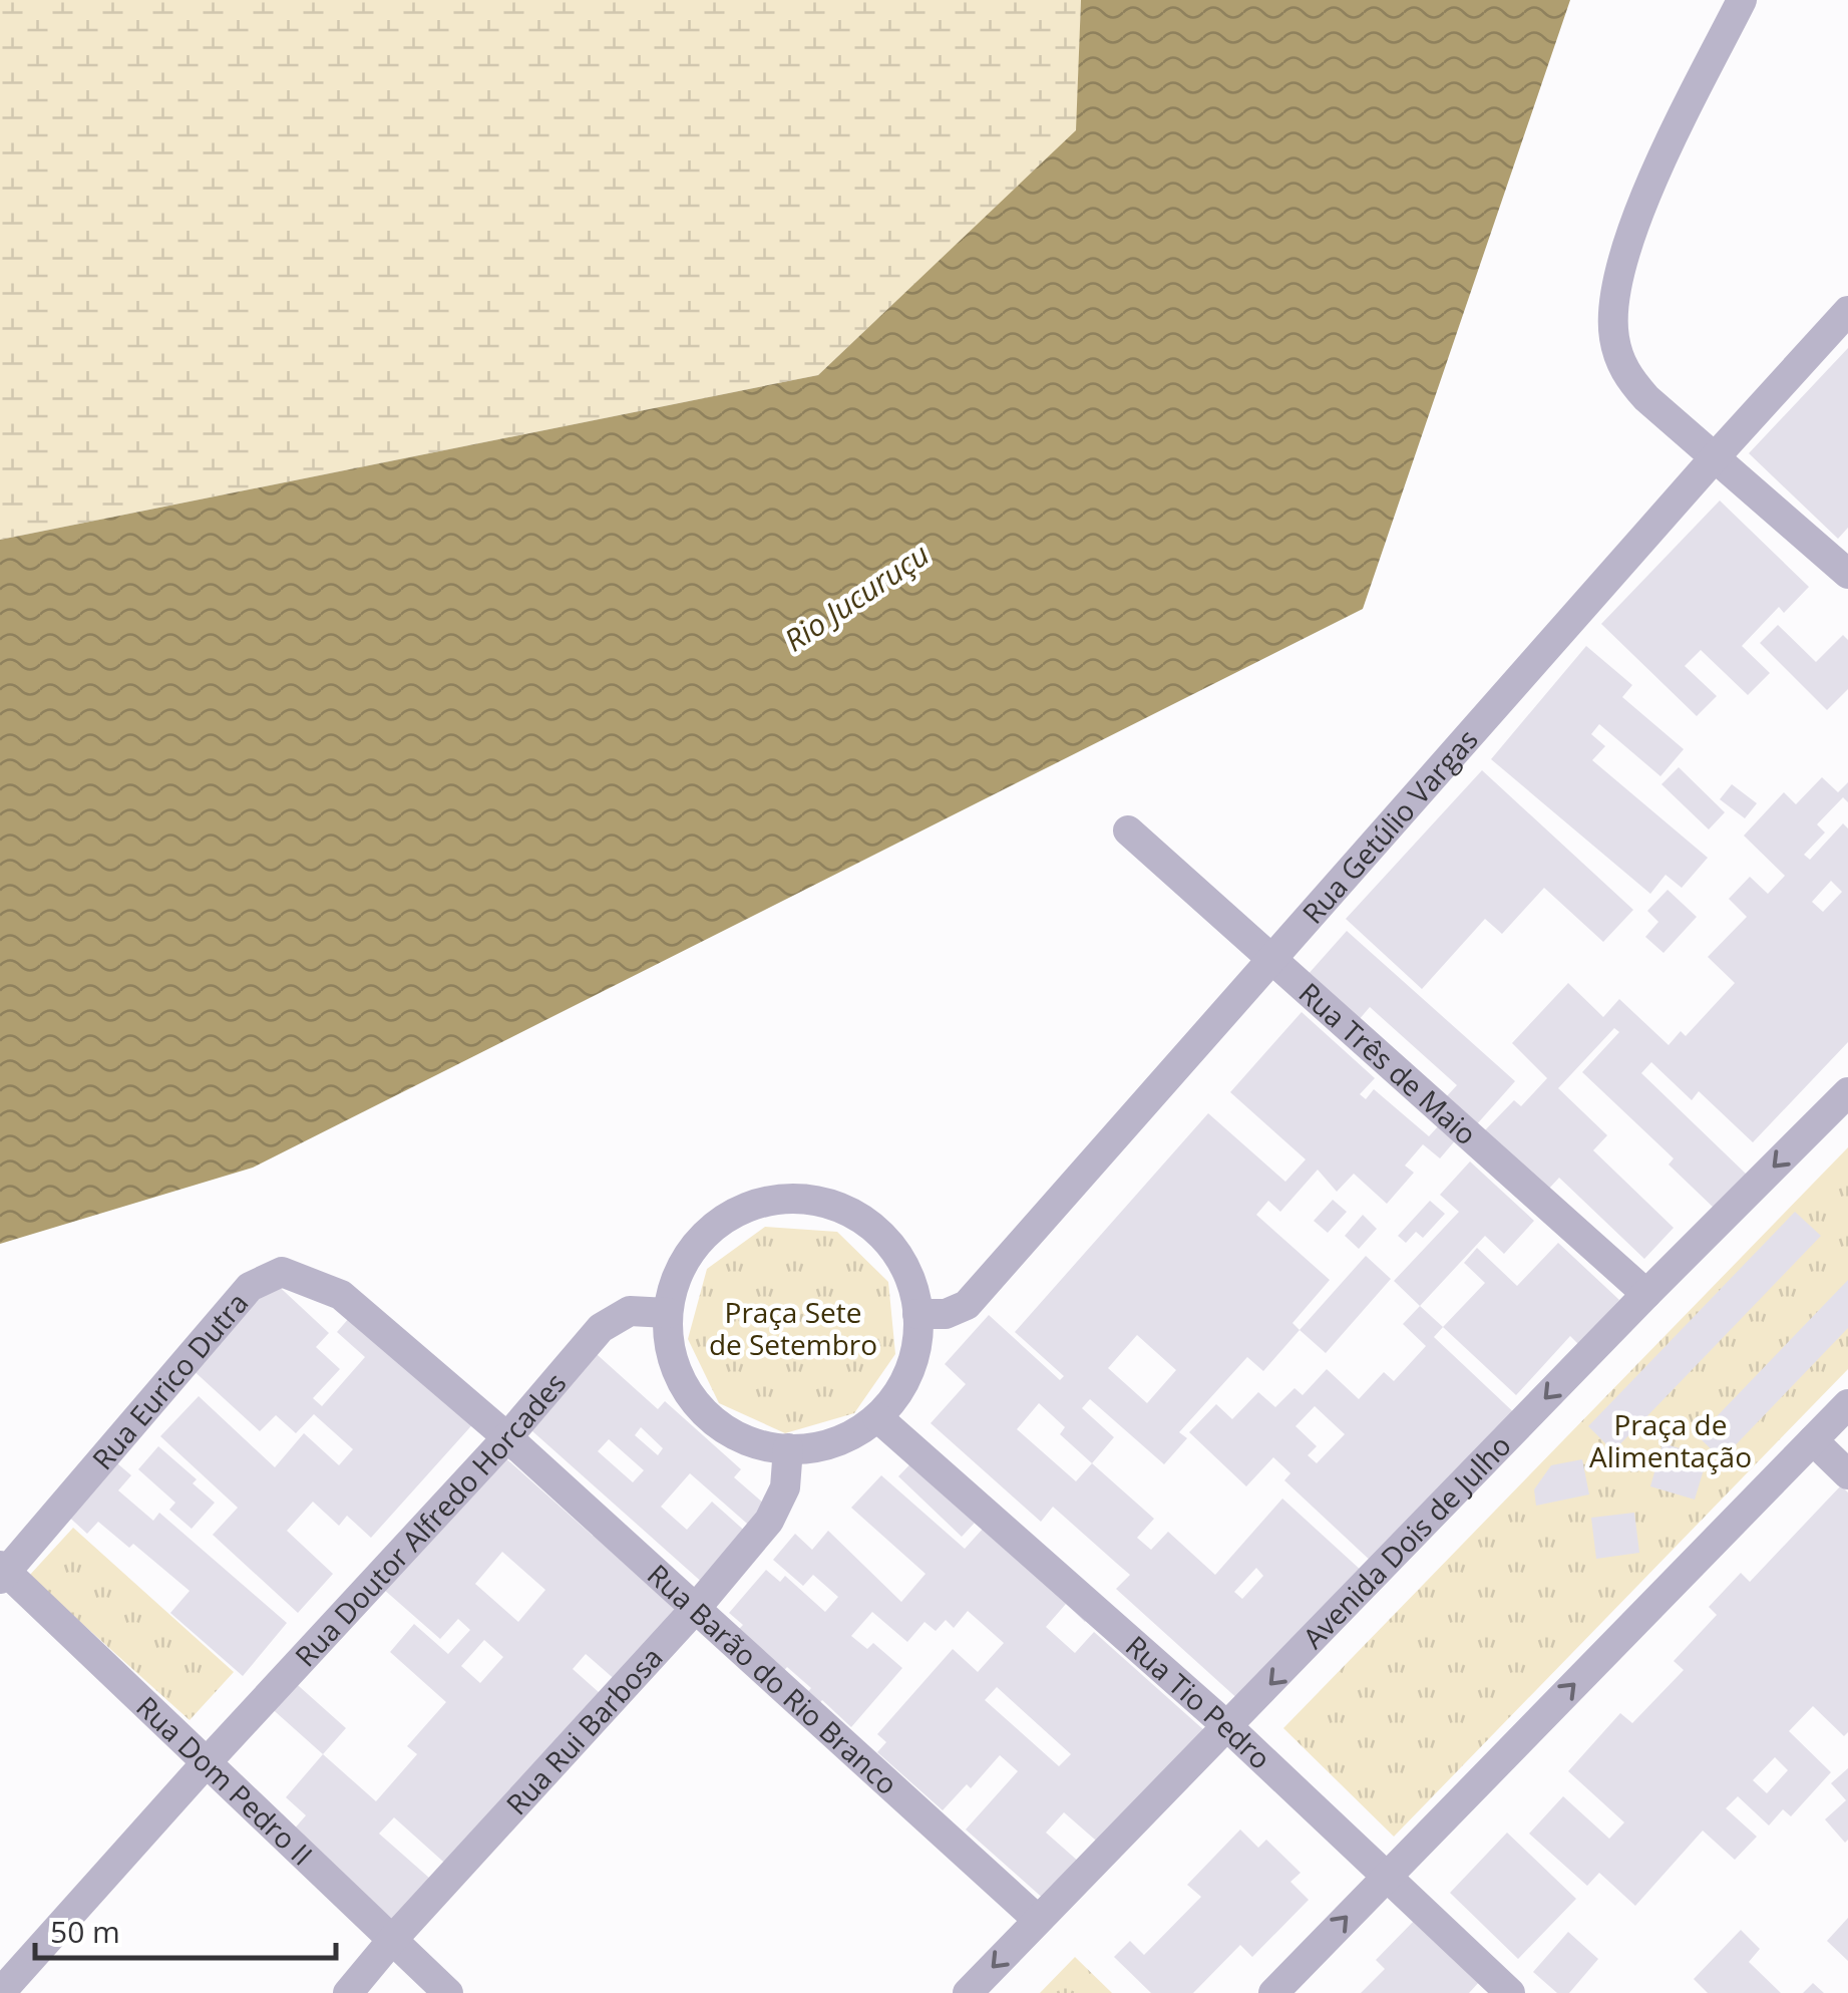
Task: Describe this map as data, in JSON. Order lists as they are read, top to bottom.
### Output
{
  "streets": {
    "street": [
      "Rua Getúlio Vargas",
      "Rua Três de Maio",
      "Rua Eurico Dutra",
      "Rua Doutor Alfredo Horcades",
      "Avenida Dois de Julho",
      "Rua Barão do Rio Branco",
      "Rua Tio Pedro",
      "Rua Rui Barbosa",
      "Rua Dom Pedro II"
    ]
  },
  "crossings": [
    ["Rua Getúlio Vargas", "Rua Três de Maio"],
    ["Rua Getúlio Vargas", "Rua Doutor Alfredo Horcades"],
    ["Rua Getúlio Vargas", "Rua Tio Pedro"],
    ["Rua Getúlio Vargas", "Rua Rui Barbosa"],
    ["Rua Três de Maio", "Avenida Dois de Julho"],
    ["Rua Eurico Dutra", "Rua Doutor Alfredo Horcades"],
    ["Rua Eurico Dutra", "Rua Barão do Rio Branco"],
    ["Rua Eurico Dutra", "Rua Dom Pedro II"],
    ["Rua Doutor Alfredo Horcades", "Rua Barão do Rio Branco"],
    ["Rua Doutor Alfredo Horcades", "Rua Tio Pedro"],
    ["Rua Doutor Alfredo Horcades", "Rua Rui Barbosa"],
    ["Rua Doutor Alfredo Horcades", "Rua Dom Pedro II"],
    ["Avenida Dois de Julho", "Rua Barão do Rio Branco"],
    ["Avenida Dois de Julho", "Rua Tio Pedro"],
    ["Rua Barão do Rio Branco", "Rua Rui Barbosa"],
    ["Rua Tio Pedro", "Rua Rui Barbosa"],
    ["Rua Rui Barbosa", "Rua Dom Pedro II"]
  ],
  "water": ["Rio Jucuruçu"],
  "parks": ["Praça Sete de Setembro", "Praça de Alimentação"],
  "scale_bar": "50 m"
}
